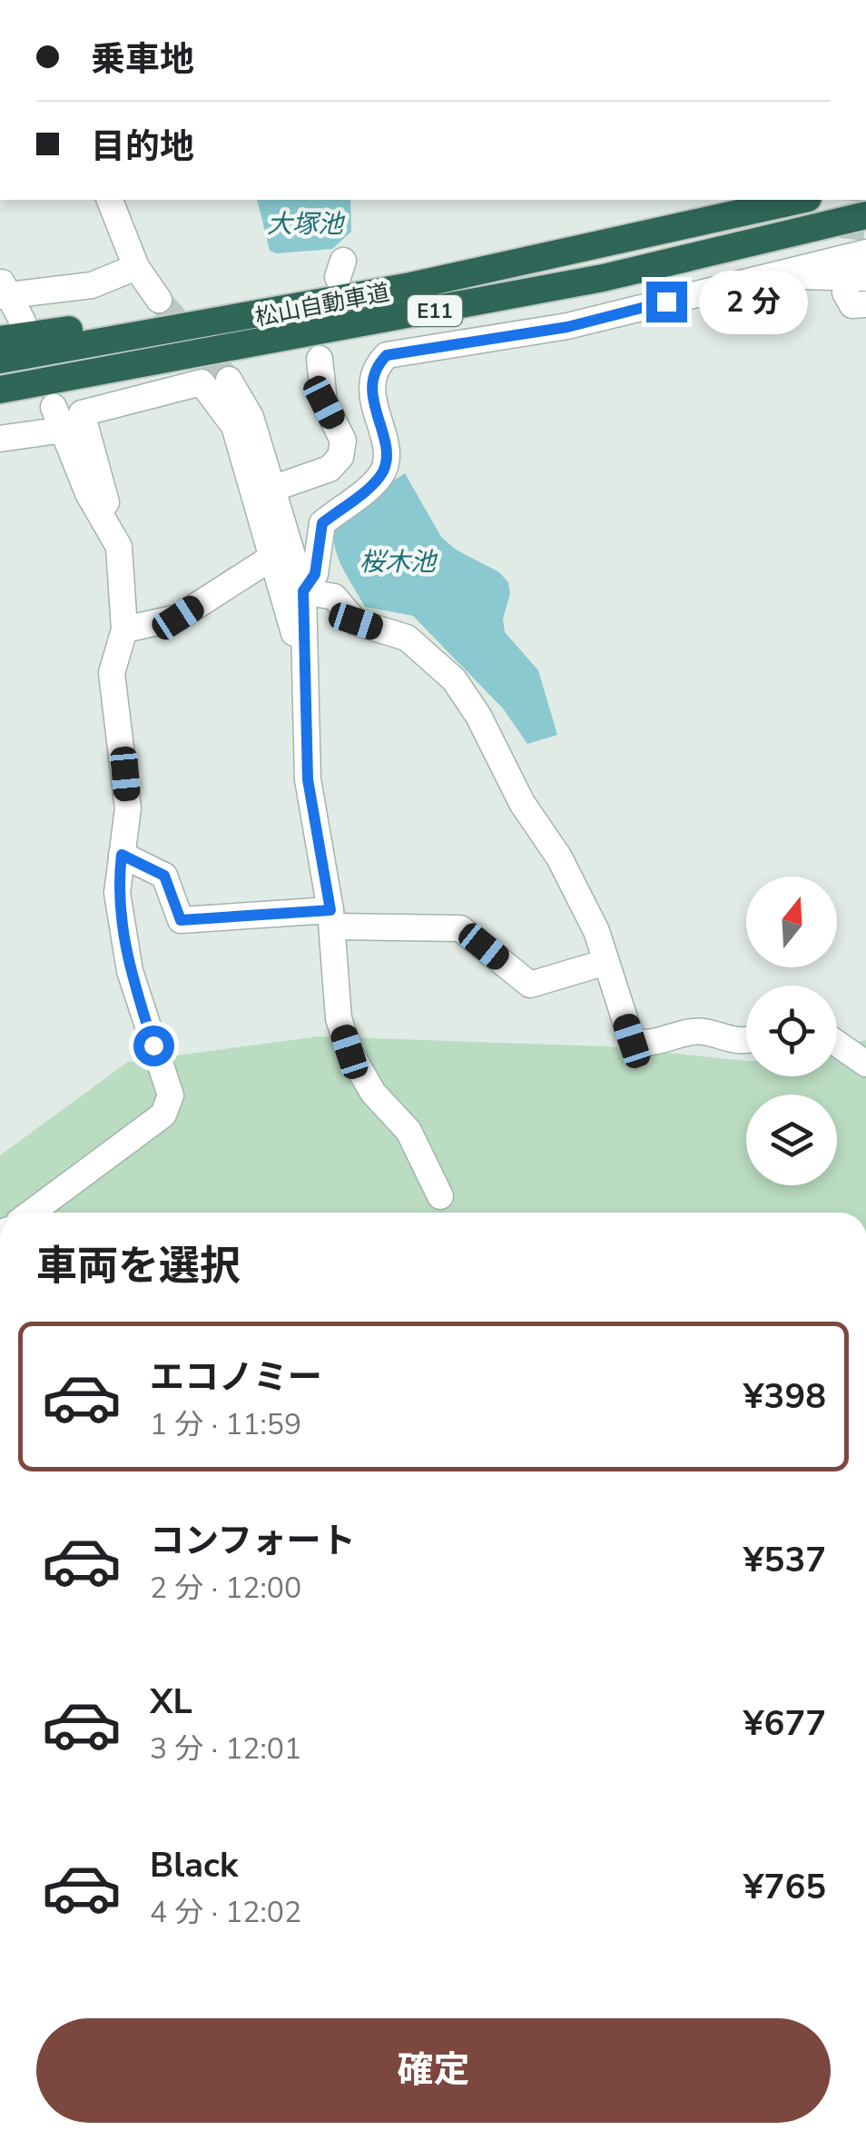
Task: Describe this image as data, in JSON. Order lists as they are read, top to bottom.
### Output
{
  "streets": {
    "highway": ["松山自動車道", "E11"]
  },
  "water": ["大塚池", "桜木池"],
  "north": "top",
  "page": {
    "banner": ["乗車地", "目的地"],
    "bubble": "2 分",
    "heading": "車両を選択",
    "list": [
      {
        "name": "エコノミー",
        "note": "1 分 · 11:59",
        "value": "¥398"
      },
      {
        "name": "コンフォート",
        "note": "2 分 · 12:00",
        "value": "¥537"
      },
      {
        "name": "XL",
        "note": "3 分 · 12:01",
        "value": "¥677"
      },
      {
        "name": "Black",
        "note": "4 分 · 12:02",
        "value": "¥765"
      }
    ],
    "buttons": "確定"
  }
}
